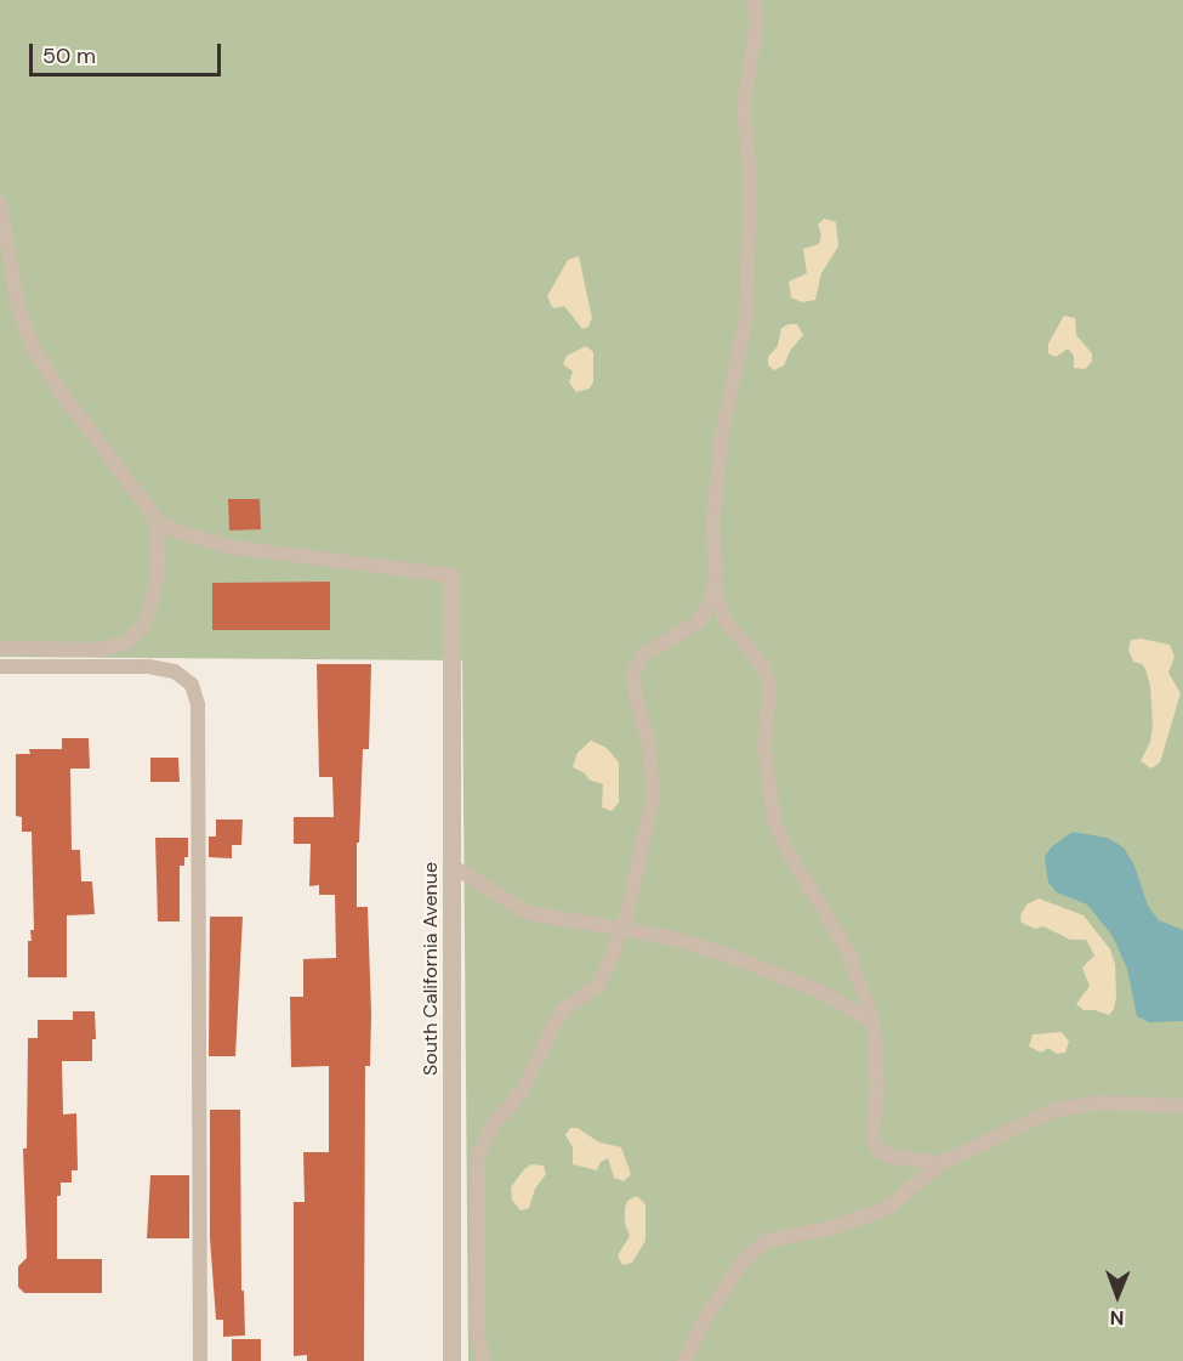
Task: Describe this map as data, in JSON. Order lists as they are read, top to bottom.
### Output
{
  "streets": {
    "street": ["South California Avenue"]
  },
  "scale_bar": "50 m",
  "north": "bottom"
}
